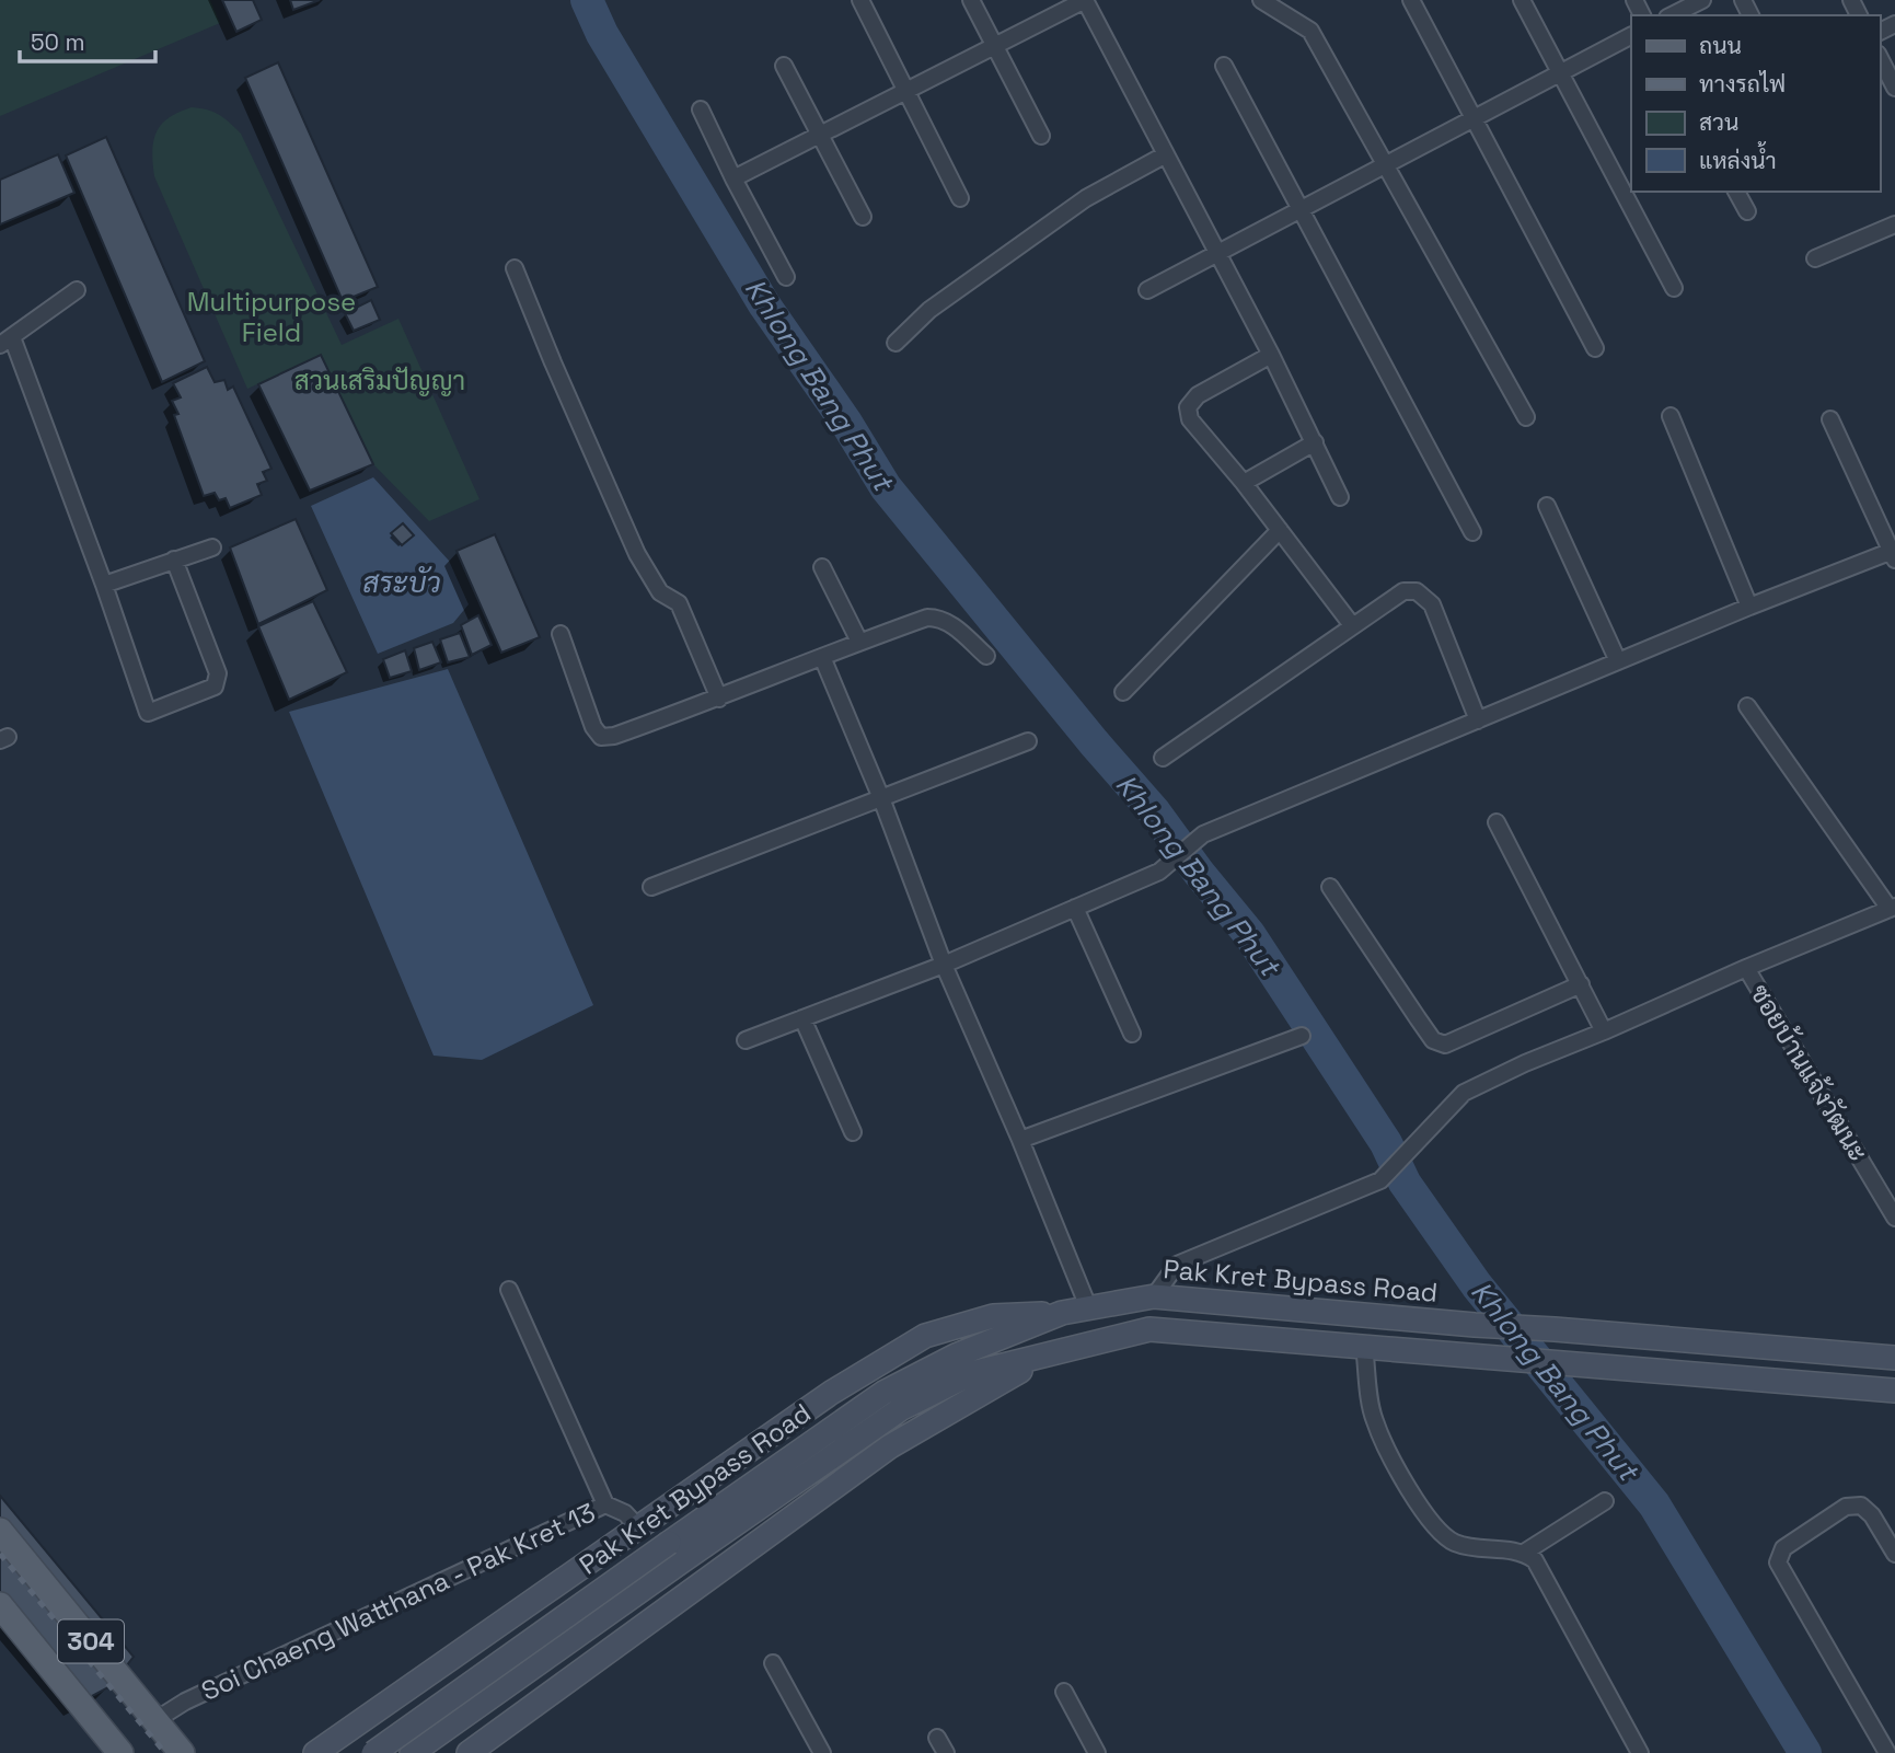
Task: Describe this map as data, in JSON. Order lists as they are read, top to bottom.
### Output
{
  "streets": {
    "main road": ["Pak Kret Bypass Road", "304"],
    "street": ["ซอยบ้านแจ้งวัฒนะ", "Soi Chaeng Watthana - Pak Kret 13"]
  },
  "crossings": [
    ["Soi Chaeng Watthana - Pak Kret 13", "304"]
  ],
  "water": ["Khlong Bang Phut", "สระบัว"],
  "parks": ["Multipurpose Field", "สวนเสริมปัญญา"],
  "legend": [
    "ถนน",
    "ทางรถไฟ",
    "สวน",
    "แหล่งน้ำ"
  ],
  "scale_bar": "50 m"
}
